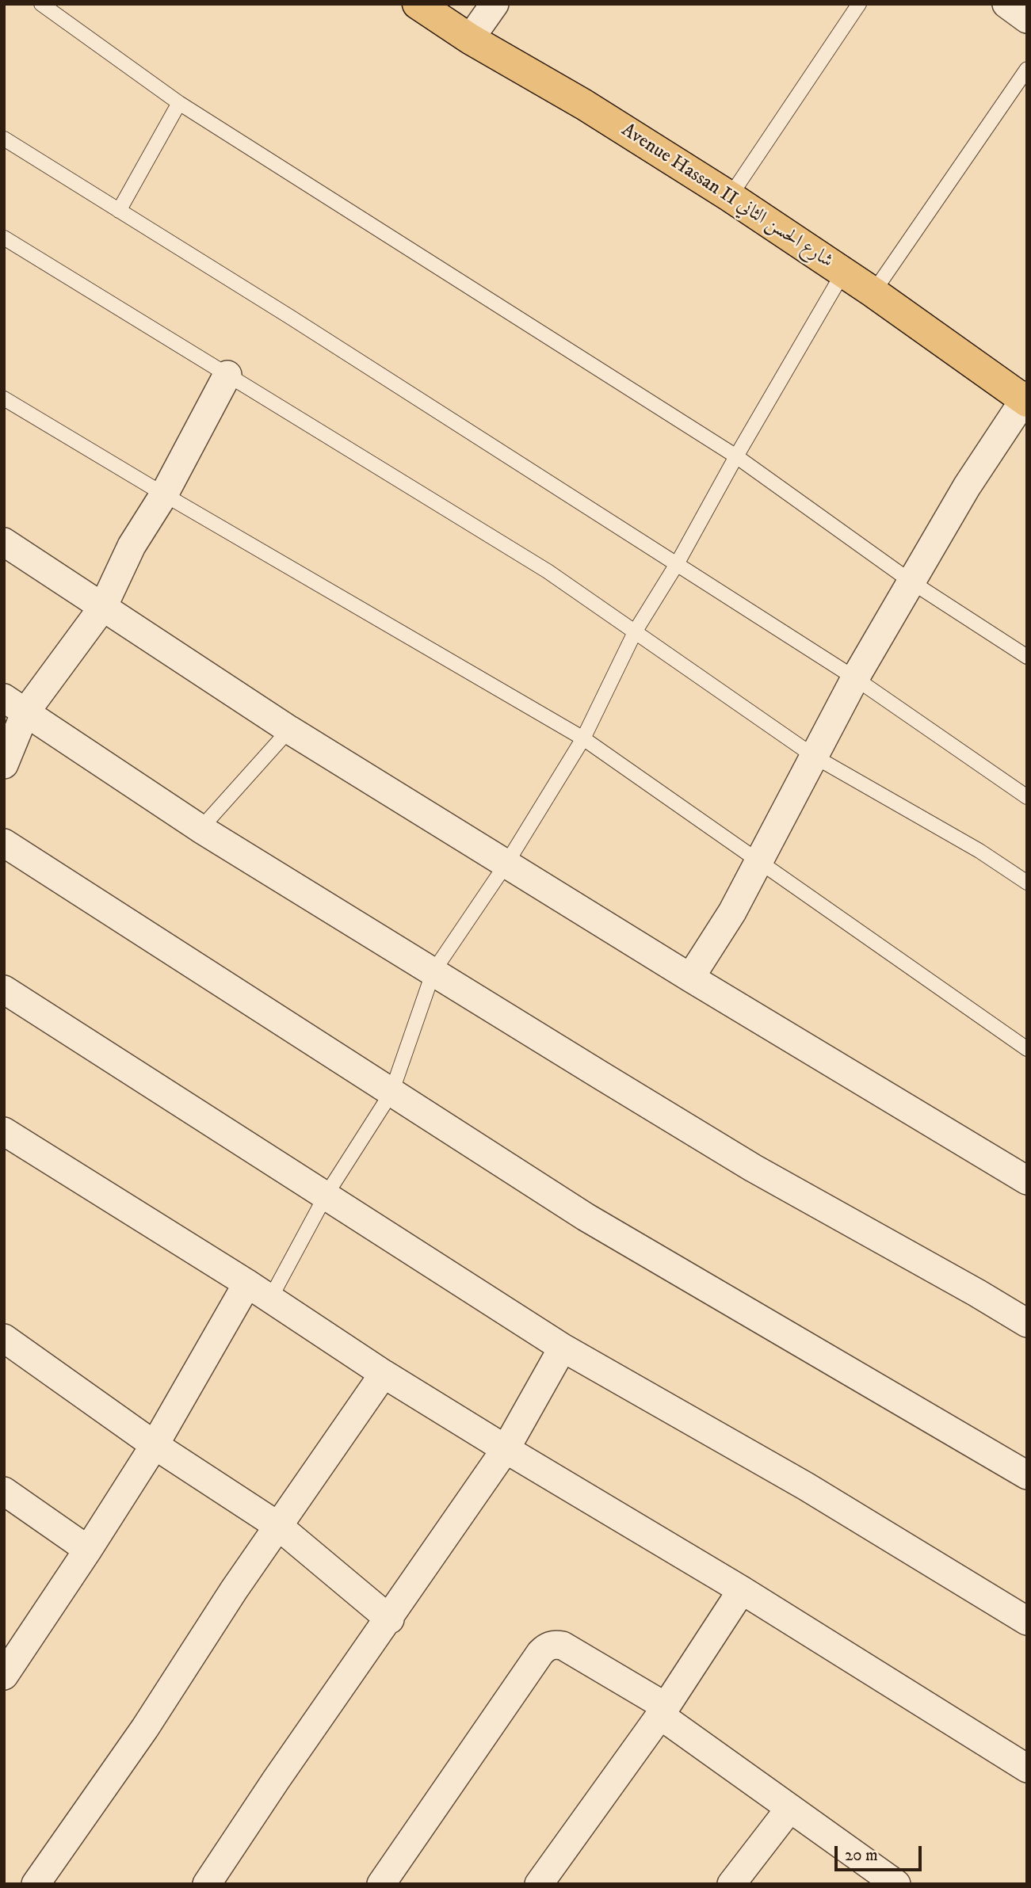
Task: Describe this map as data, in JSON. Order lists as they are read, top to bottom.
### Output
{
  "streets": {
    "main road": ["Avenue Hassan II شارع الحسن الثاني"]
  },
  "scale_bar": "20 m"
}
